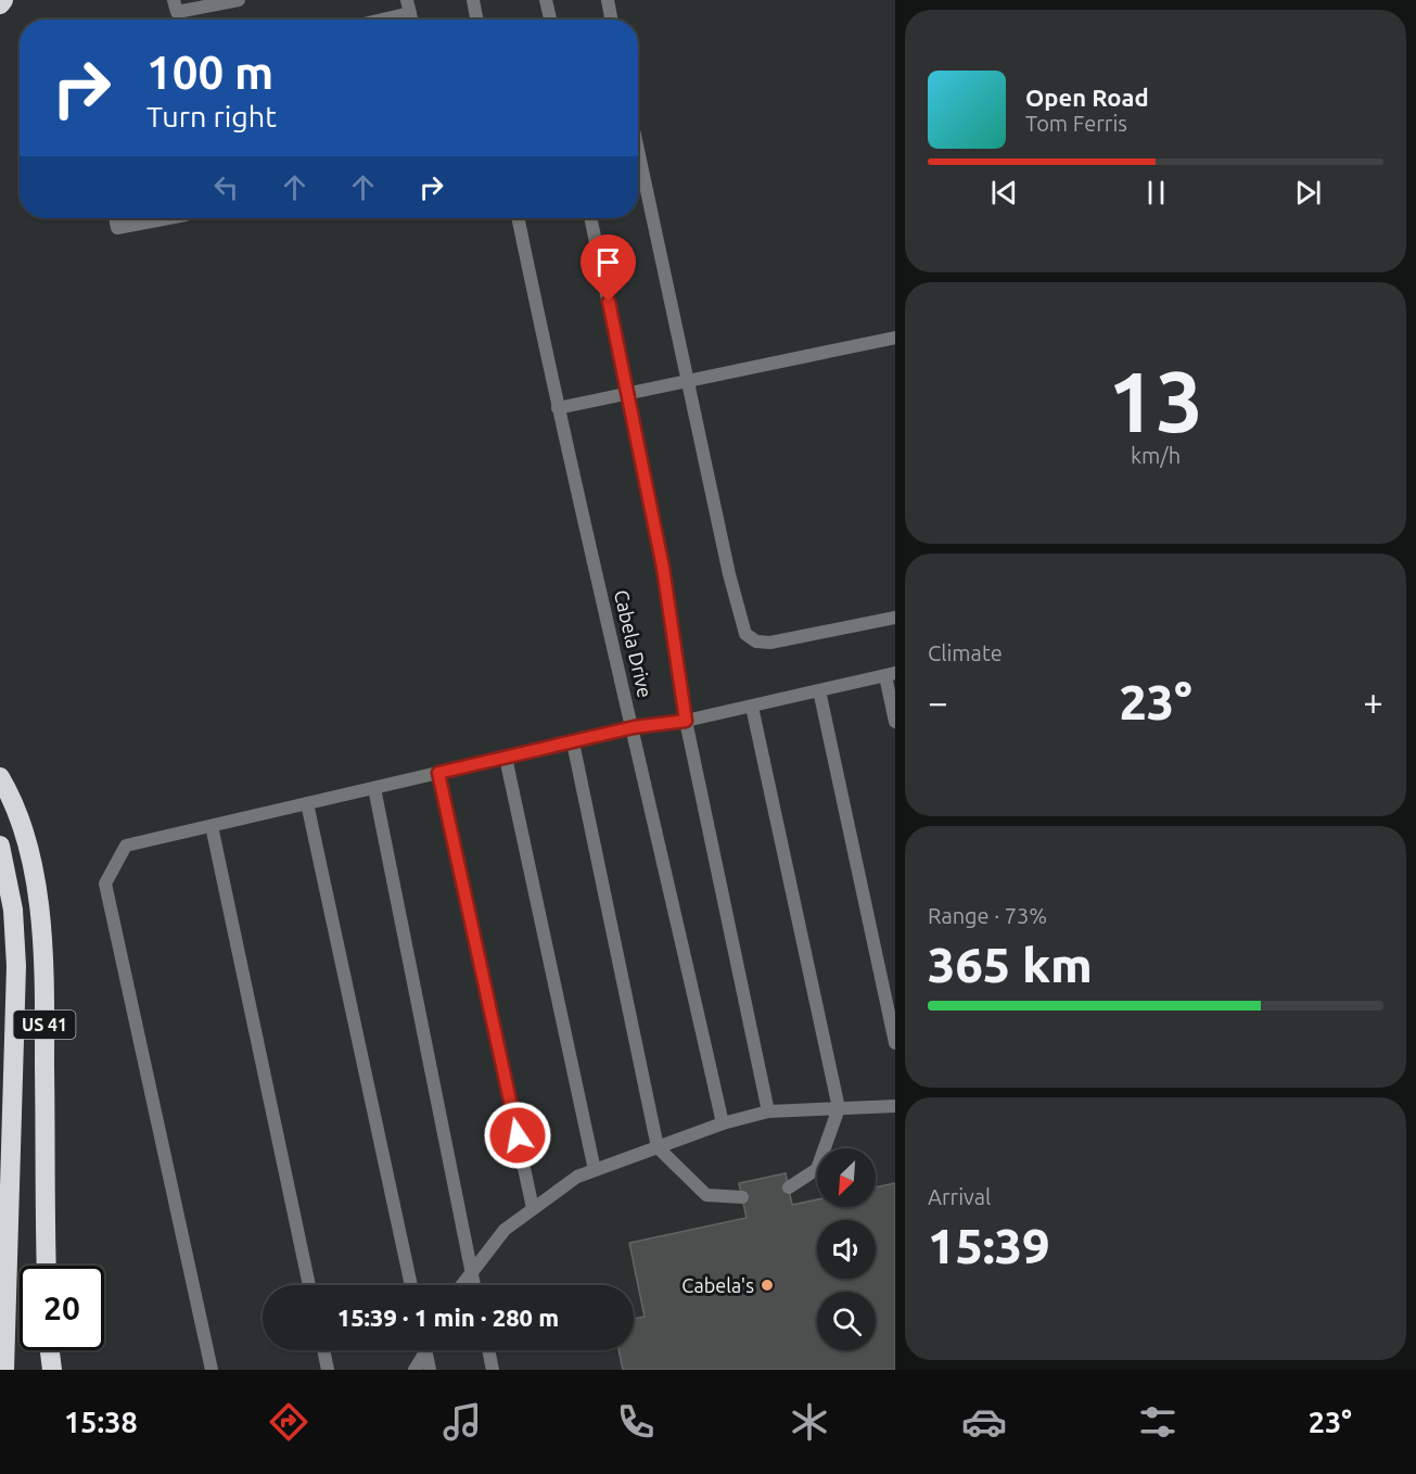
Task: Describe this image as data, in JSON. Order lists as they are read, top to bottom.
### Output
{
  "streets": {
    "highway": ["US 41"],
    "lane": ["Cabela Drive"]
  },
  "places": ["Cabela's"],
  "north": "bottom left",
  "page": {
    "turn": ["100 m", "Turn right"],
    "song": ["Open Road", "Tom Ferris"],
    "tile": [
      ["13", "km/h"],
      "Climate",
      ["Range · 73%", "365 km"],
      ["Arrival", "15:39"]
    ],
    "heat": ["−", "23°", "+"],
    "limit": "20",
    "trip": "15:39 · 1 min · 280 m",
    "tabs": ["15:38", "23°"]
  }
}
